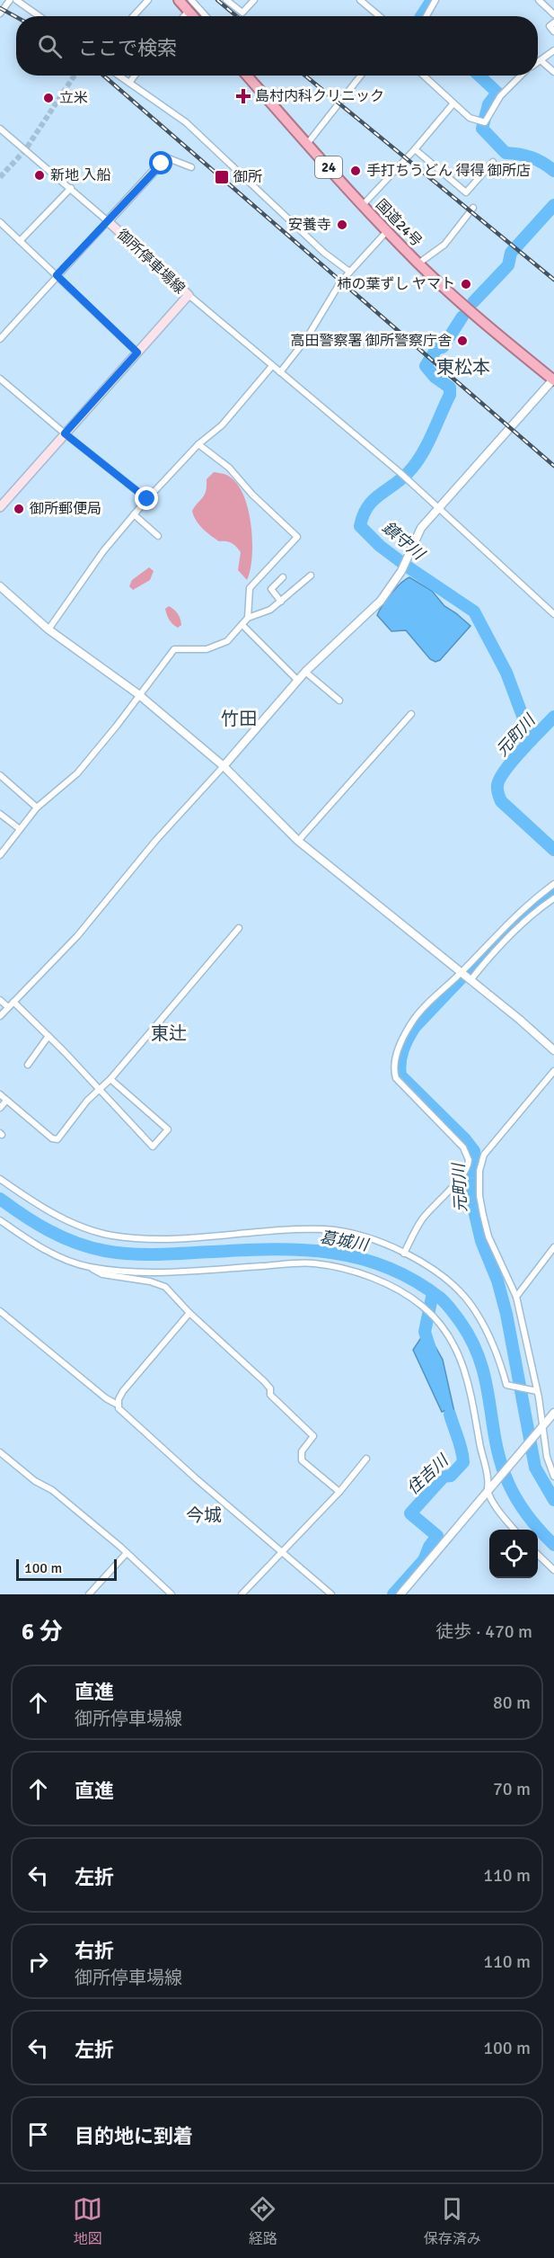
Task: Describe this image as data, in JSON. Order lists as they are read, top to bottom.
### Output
{
  "streets": {
    "highway": ["24", "国道24号"],
    "main road": ["御所停車場線"]
  },
  "districts": [
    "東松本",
    "竹田",
    "東辻",
    "今城"
  ],
  "water": [
    "鎮守川",
    "元町川",
    "葛城川",
    "住吉川"
  ],
  "places": {
    "health": ["島村内科クリニック"],
    "other": [
      "立米",
      "手打ちうどん 得得 御所店",
      "新地 入船",
      "安養寺",
      "柿の葉ずし ヤマト",
      "高田警察署 御所警察庁舎",
      "御所郵便局"
    ],
    "transit": ["御所"]
  },
  "scale_bar": "100 m",
  "page": {
    "search": "ここで検索",
    "scale": "100 m",
    "heading": ["6 分", "徒歩 · 470 m"],
    "list": [
      ["直進", "御所停車場線", "80 m"],
      ["直進", "70 m"],
      ["左折", "110 m"],
      ["右折", "御所停車場線", "110 m"],
      ["左折", "100 m"],
      "目的地に到着"
    ],
    "nav": ["地図", "経路", "保存済み"]
  }
}
